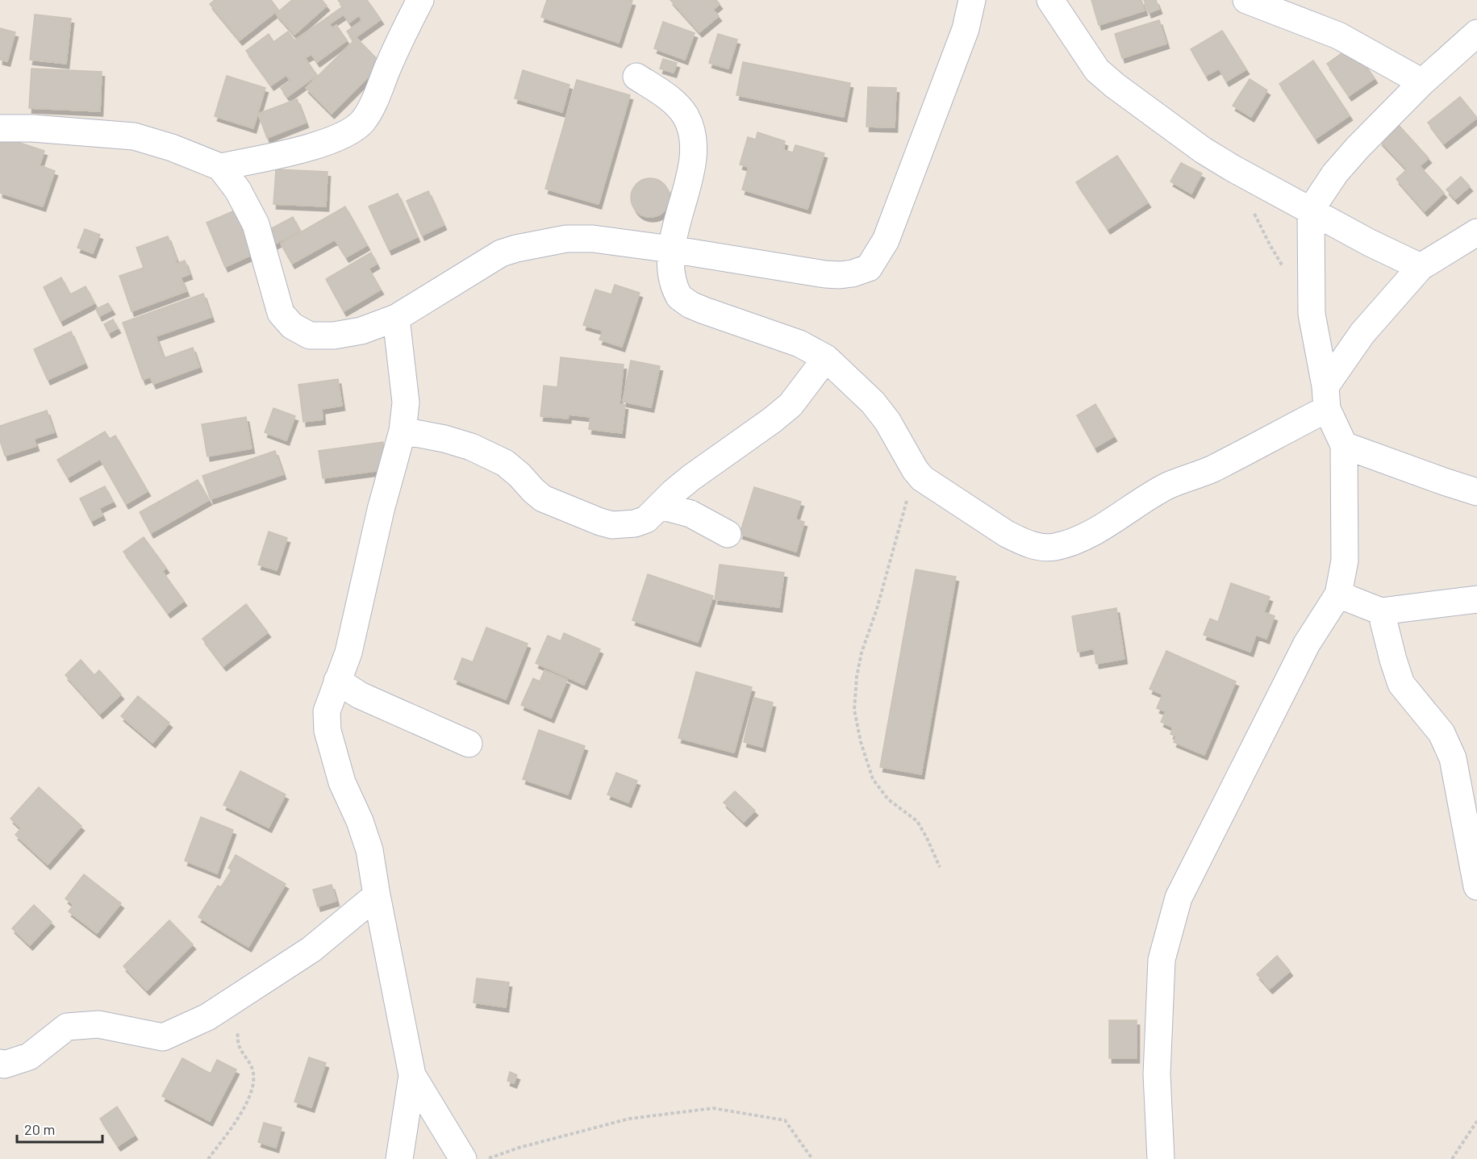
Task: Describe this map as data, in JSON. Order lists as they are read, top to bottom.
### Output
{
  "scale_bar": "20 m"
}
